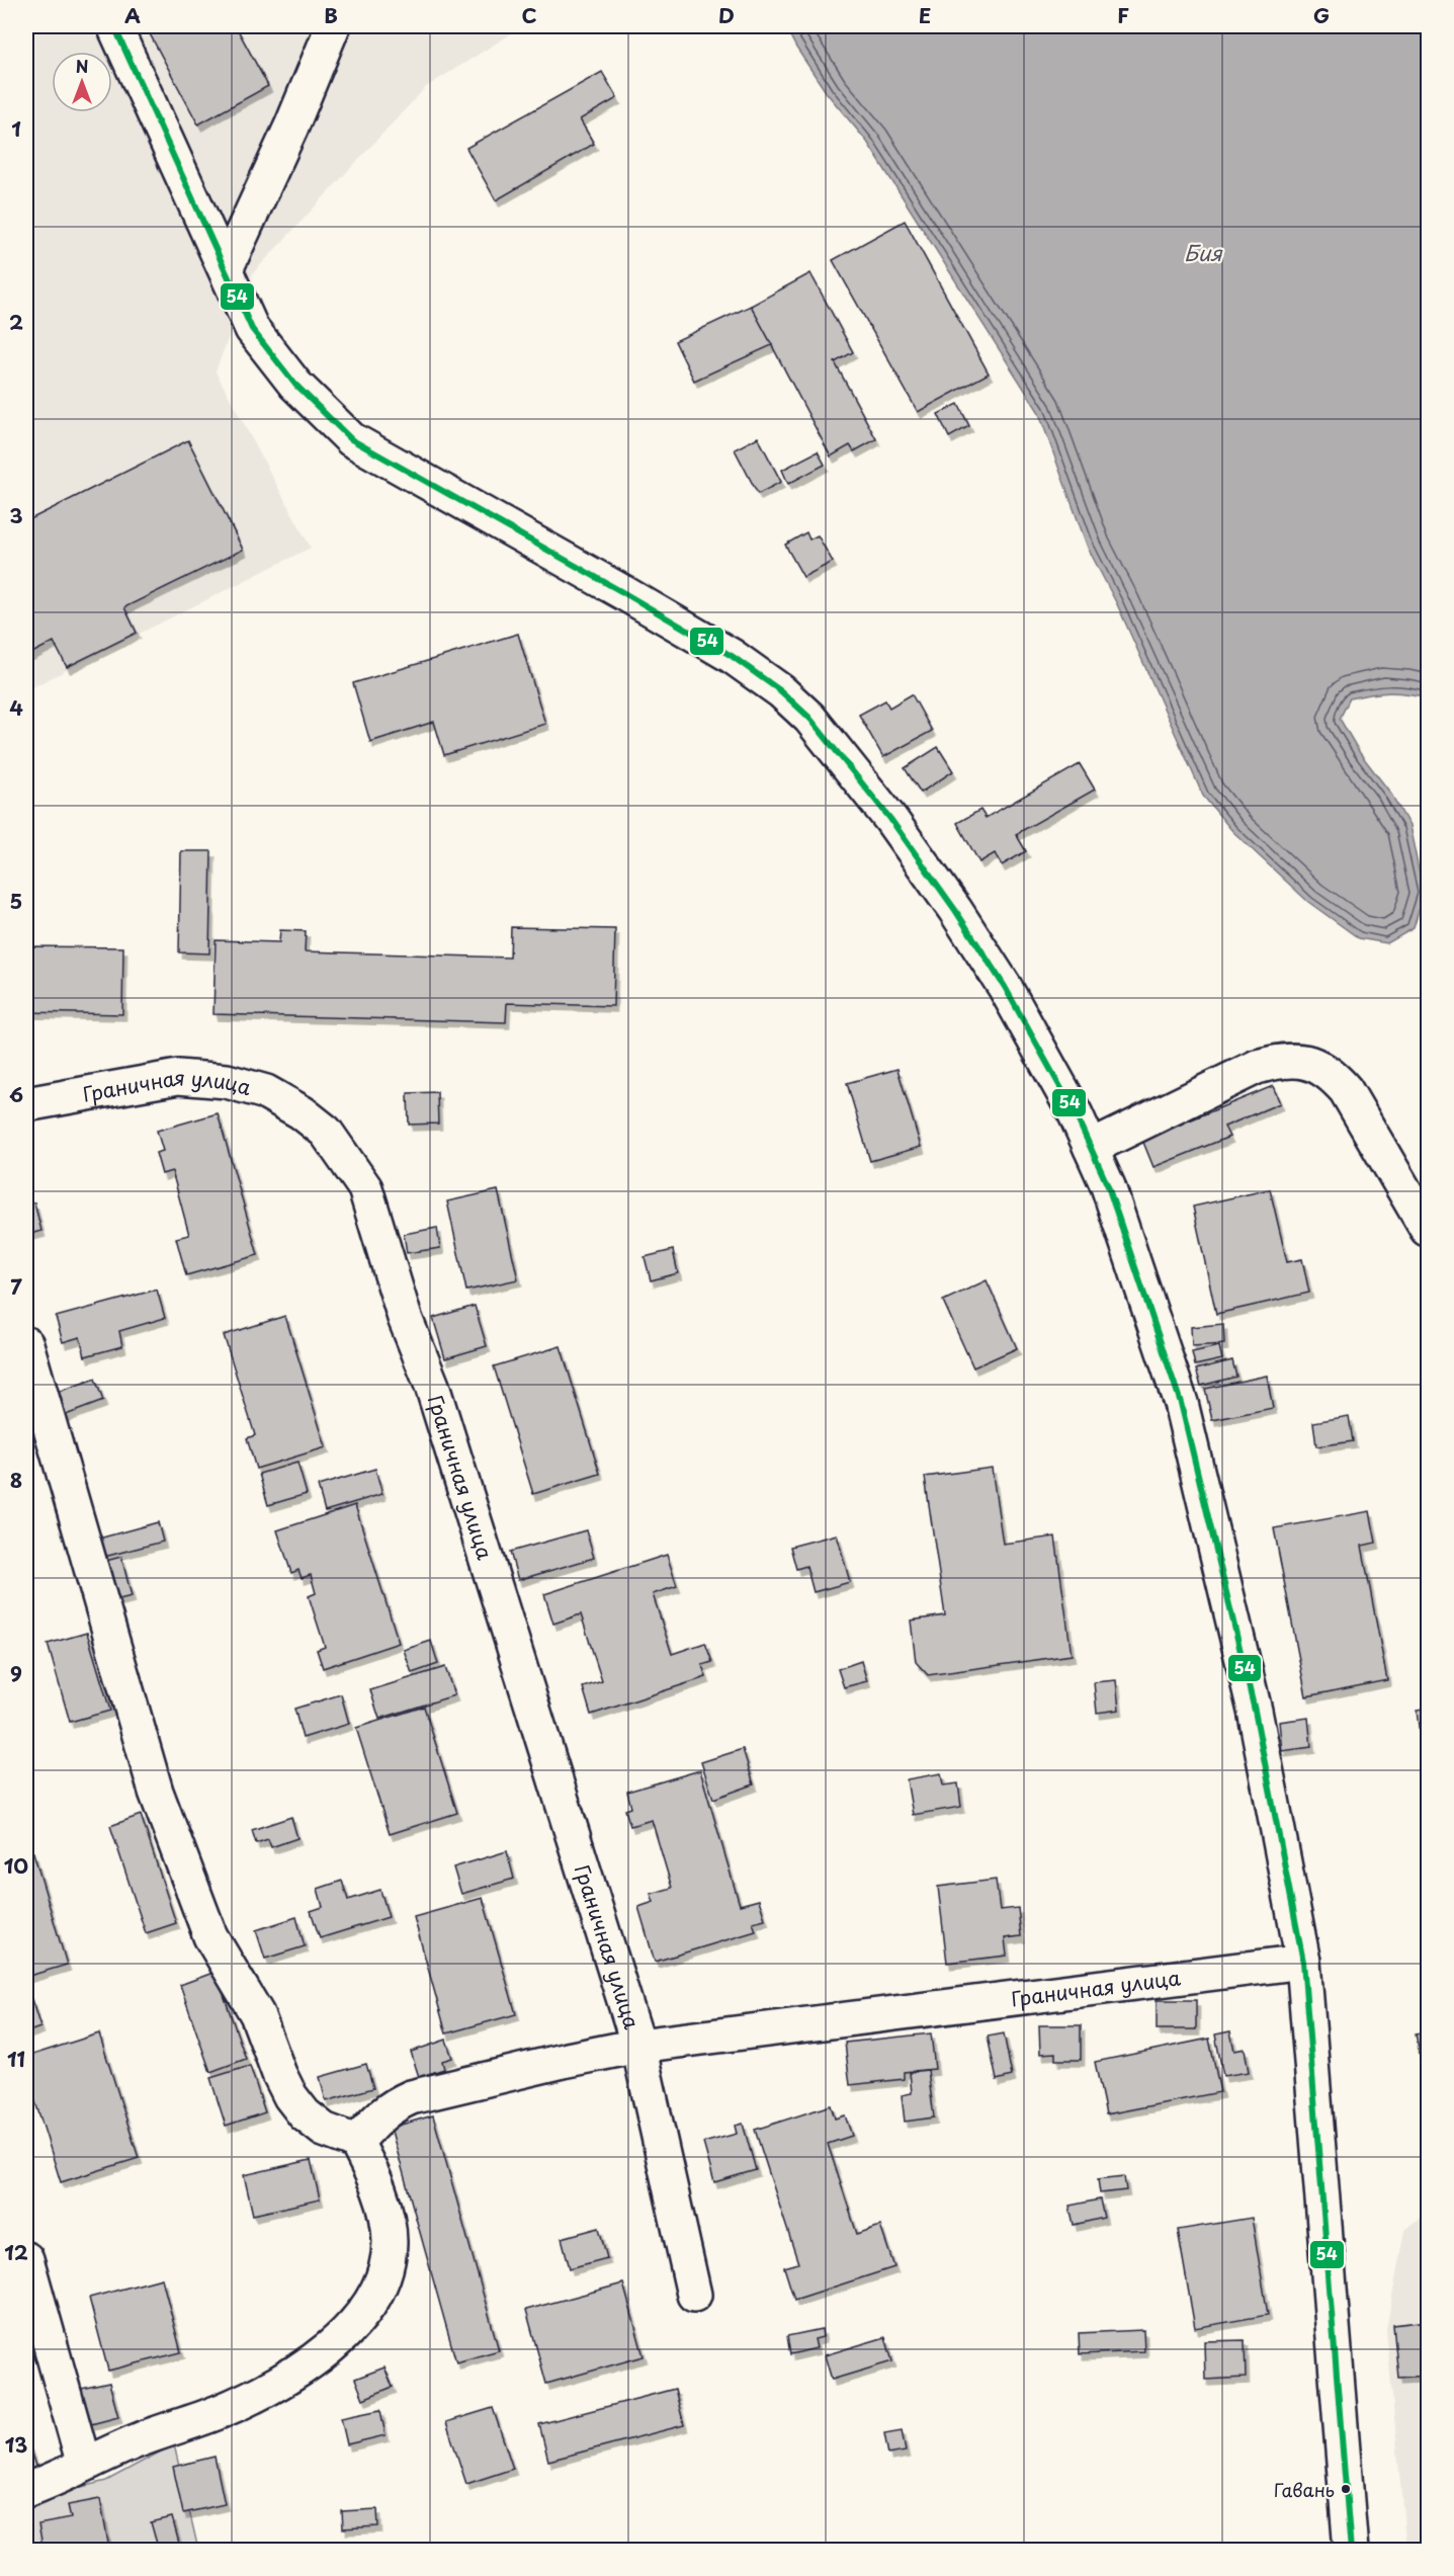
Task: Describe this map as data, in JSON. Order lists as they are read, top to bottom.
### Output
{
  "streets": {
    "street": ["Граничная улица"]
  },
  "water": ["Бия"],
  "places": ["Гавань"],
  "lines": ["transit line 54"],
  "north": "top",
  "grid": {
    "columns": [
      "A",
      "B",
      "C",
      "D",
      "E",
      "F",
      "G"
    ],
    "rows": [
      "1",
      "2",
      "3",
      "4",
      "5",
      "6",
      "7",
      "8",
      "9",
      "10",
      "11",
      "12",
      "13"
    ]
  }
}
